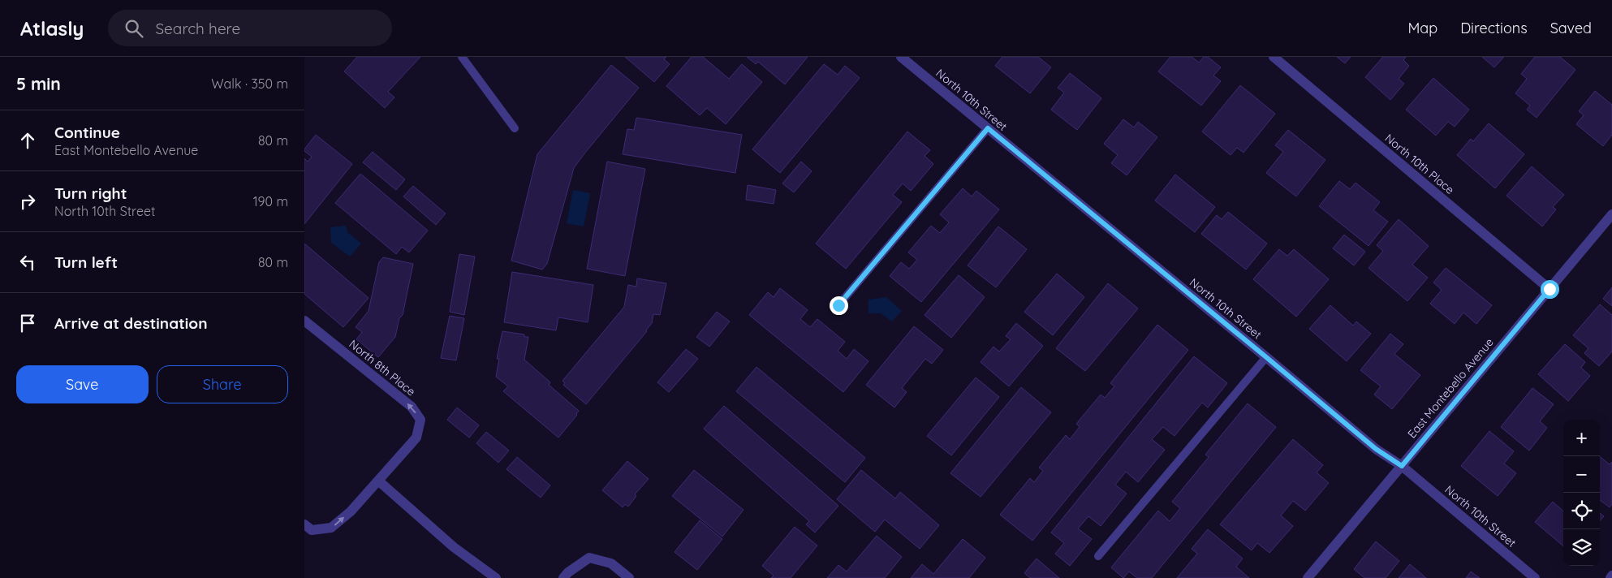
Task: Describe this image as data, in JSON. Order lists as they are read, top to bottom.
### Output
{
  "streets": {
    "street": [
      "North 10th Street",
      "North 10th Place",
      "North 8th Place",
      "East Montebello Avenue"
    ]
  },
  "crossings": [
    ["North 10th Street", "East Montebello Avenue"],
    ["North 10th Place", "East Montebello Avenue"]
  ],
  "page": {
    "header": "Atlasly",
    "search": "Search here",
    "nav": ["Map", "Directions", "Saved"],
    "heading": ["5 min", "Walk · 350 m"],
    "list": [
      ["Continue", "East Montebello Avenue", "80 m"],
      ["Turn right", "North 10th Street", "190 m"],
      ["Turn left", "80 m"],
      "Arrive at destination"
    ],
    "buttons": ["Save", "Share"],
    "map_buttons": ["+", "−"]
  }
}
